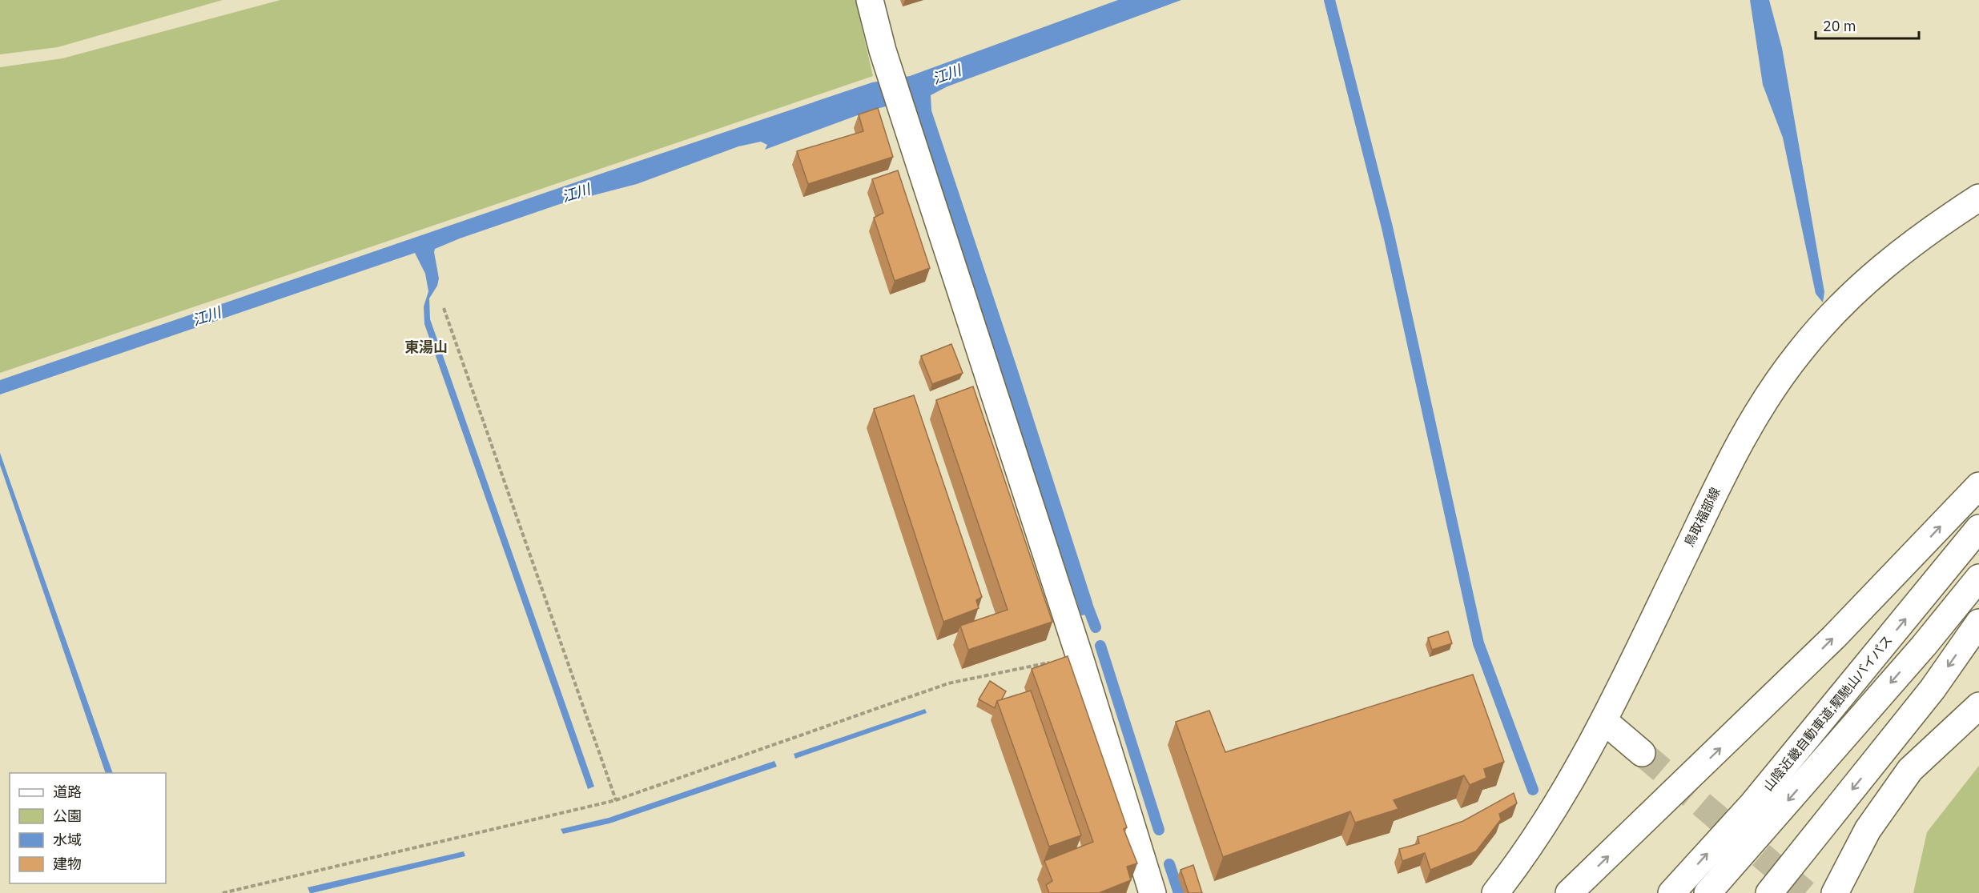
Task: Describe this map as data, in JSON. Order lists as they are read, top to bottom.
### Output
{
  "streets": {
    "main road": ["鳥取福部線", "山陰近畿自動車道;駟馳山バイパス"]
  },
  "districts": ["東湯山"],
  "water": ["江川"],
  "legend": [
    "道路",
    "公園",
    "水域",
    "建物"
  ],
  "scale_bar": "20 m"
}
